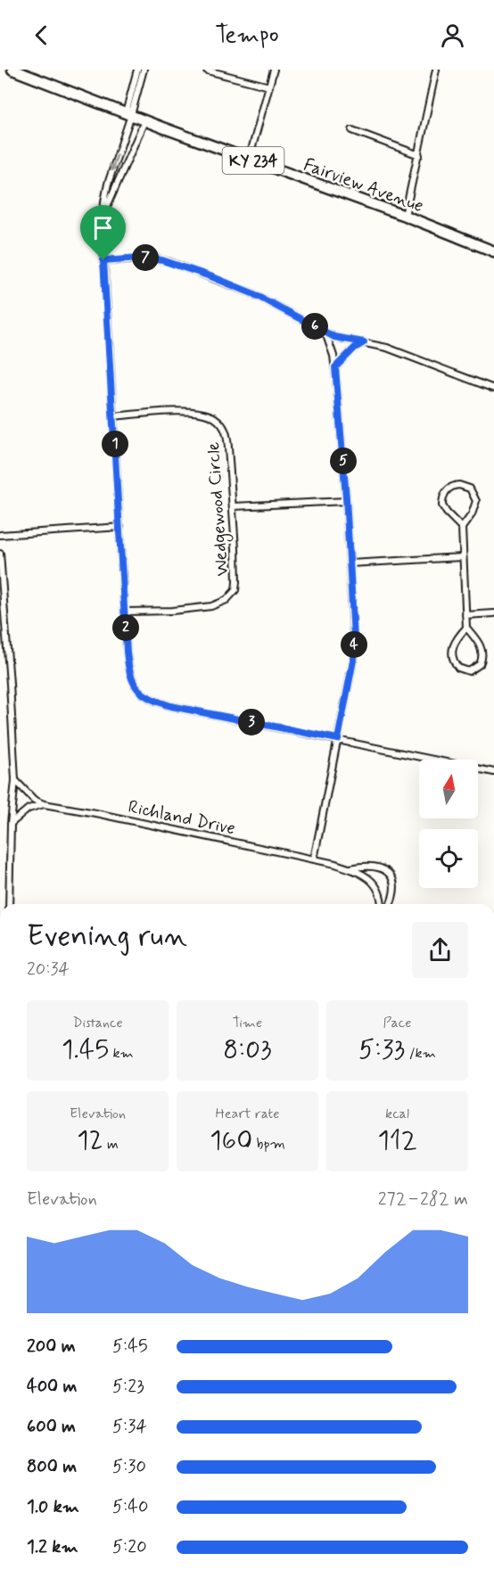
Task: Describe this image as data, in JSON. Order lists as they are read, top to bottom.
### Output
{
  "streets": {
    "main road": ["KY 234", "Fairview Avenue"],
    "street": ["Wedgewood Circle", "Richland Drive"]
  },
  "north": "top",
  "page": {
    "header": "Tempo",
    "pins": [
      "7",
      "6",
      "1",
      "5",
      "2",
      "4",
      "3"
    ],
    "heading": ["Evening run", "20:34"],
    "stats": [
      ["Distance", "1.45 km"],
      ["Time", "8:03"],
      ["Pace", "5:33 /km"],
      ["Elevation", "12 m"],
      ["Heart rate", "160 bpm"],
      ["kcal", "112"]
    ],
    "chart": ["Elevation", "272–282 m"],
    "list": [
      {
        "name": "200 m",
        "note": "5:45"
      },
      {
        "name": "400 m",
        "note": "5:23"
      },
      {
        "name": "600 m",
        "note": "5:34"
      },
      {
        "name": "800 m",
        "note": "5:30"
      },
      {
        "name": "1.0 km",
        "note": "5:40"
      },
      {
        "name": "1.2 km",
        "note": "5:20"
      }
    ]
  }
}
